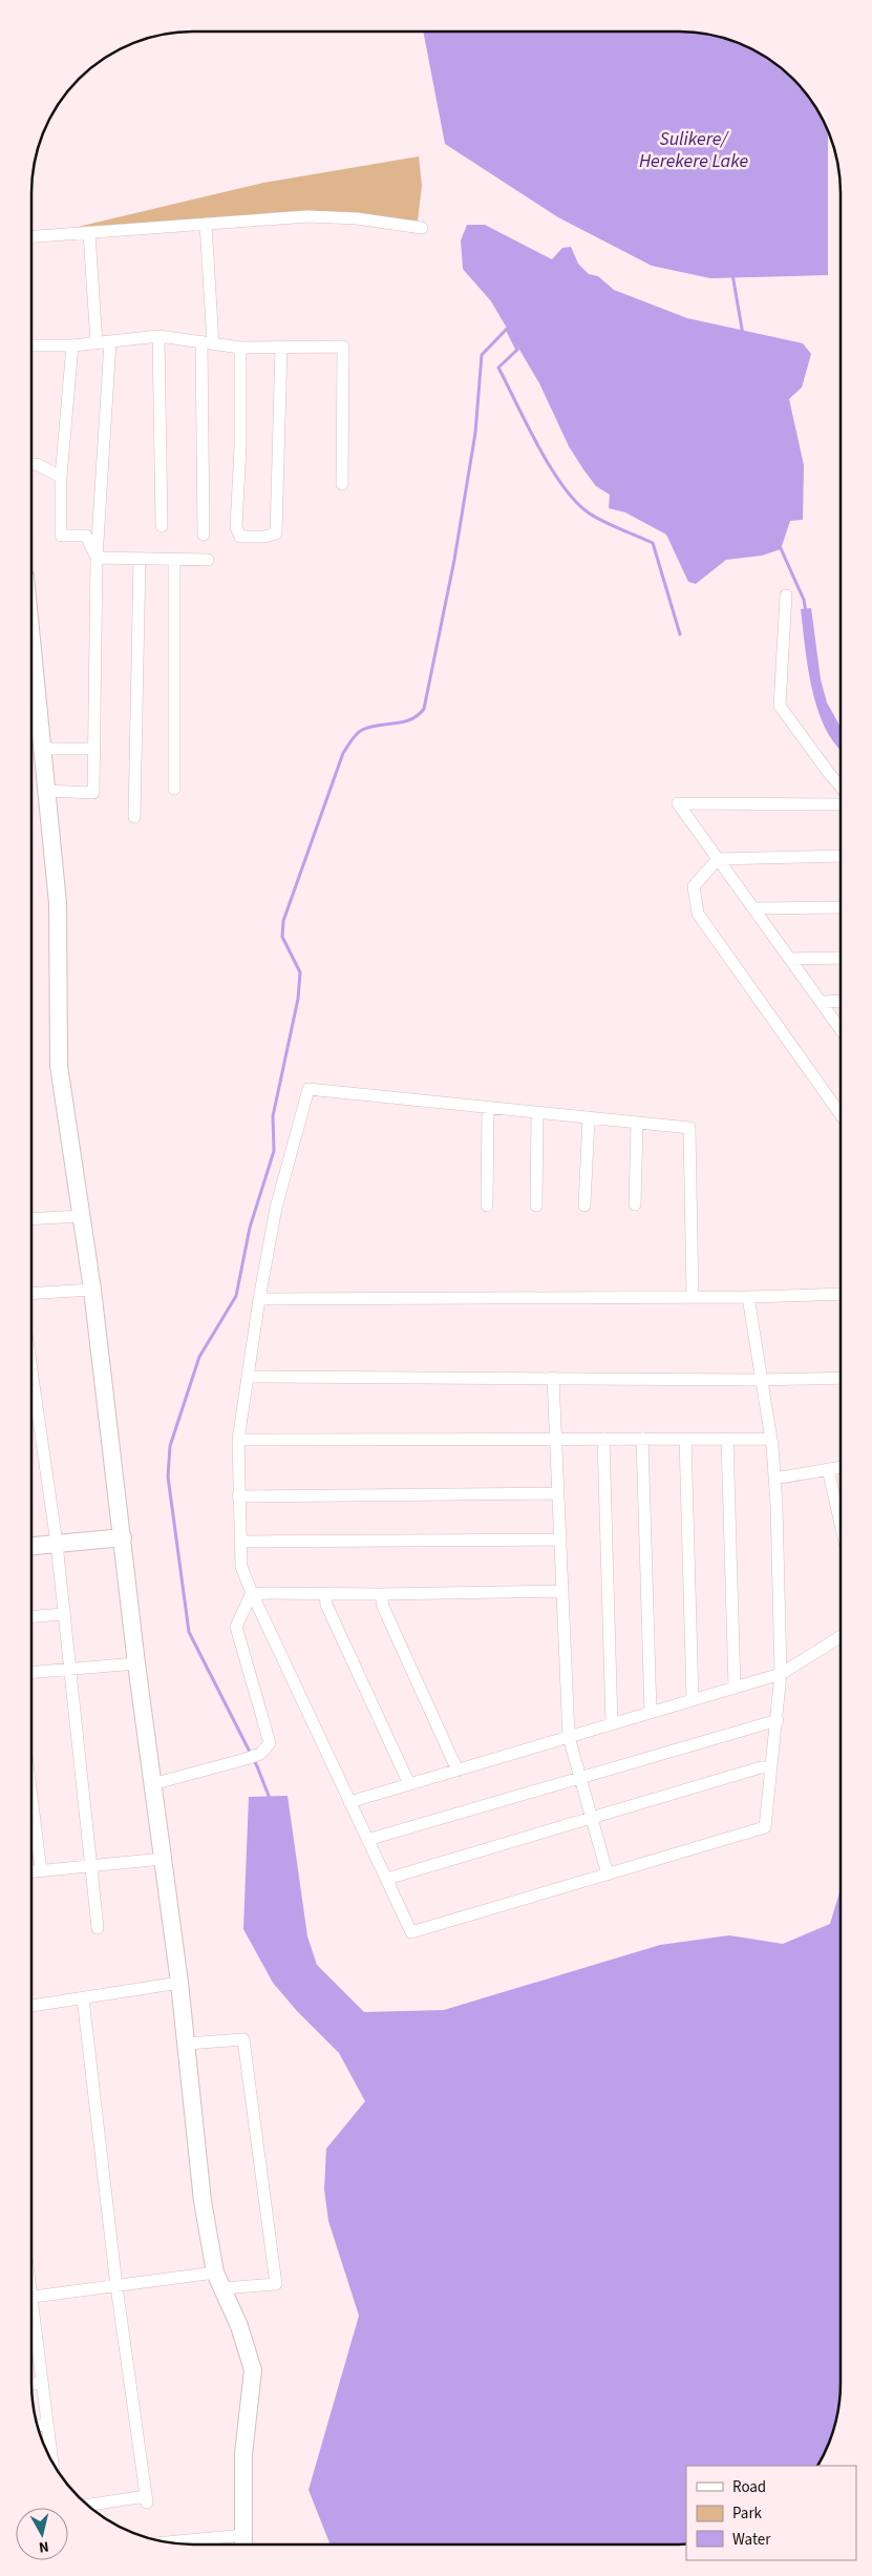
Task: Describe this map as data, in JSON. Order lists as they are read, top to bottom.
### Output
{
  "water": ["Sulikere/ Herekere Lake"],
  "legend": ["Road", "Park", "Water"],
  "north": "bottom"
}
